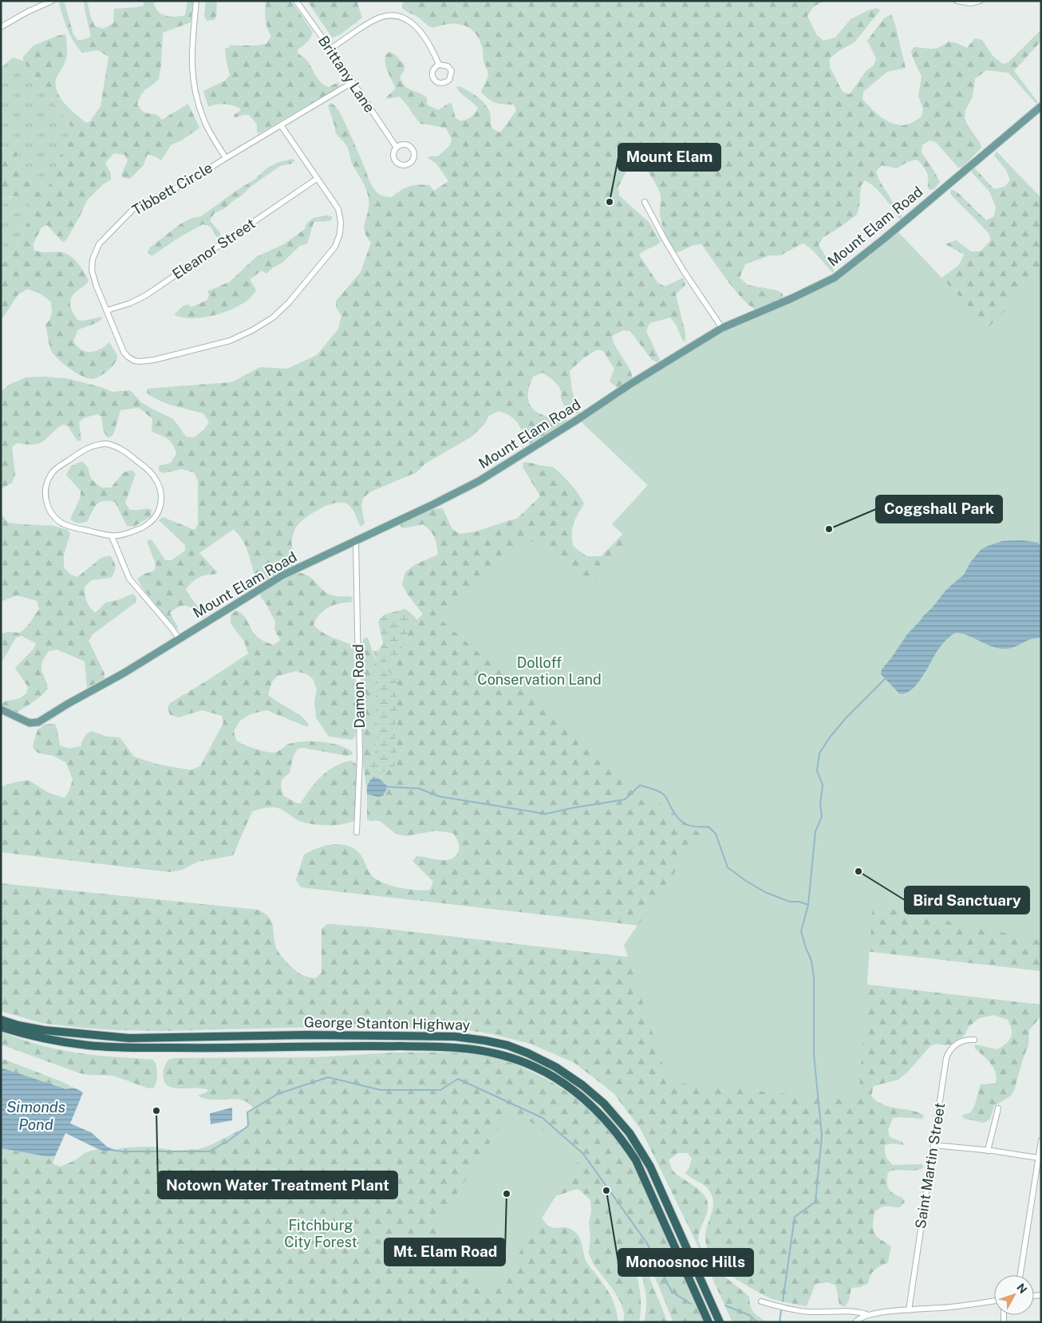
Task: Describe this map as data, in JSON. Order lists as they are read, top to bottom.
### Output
{
  "streets": {
    "highway": ["George Stanton Highway"],
    "main road": ["Mount Elam Road"],
    "street": [
      "Brittany Lane",
      "Tibbett Circle",
      "Eleanor Street",
      "Damon Road",
      "Saint Martin Street"
    ]
  },
  "crossings": [
    ["Tibbett Circle", "Eleanor Street"],
    ["Mount Elam Road", "Damon Road"]
  ],
  "water": ["Simonds Pond"],
  "parks": ["Dolloff Conservation Land", "Fitchburg City Forest"],
  "places": [
    "Mount Elam",
    "Coggshall Park",
    "Bird Sanctuary",
    "Notown Water Treatment Plant",
    "Monoosnoc Hills",
    "Mt. Elam Road"
  ],
  "north": "top right"
}
